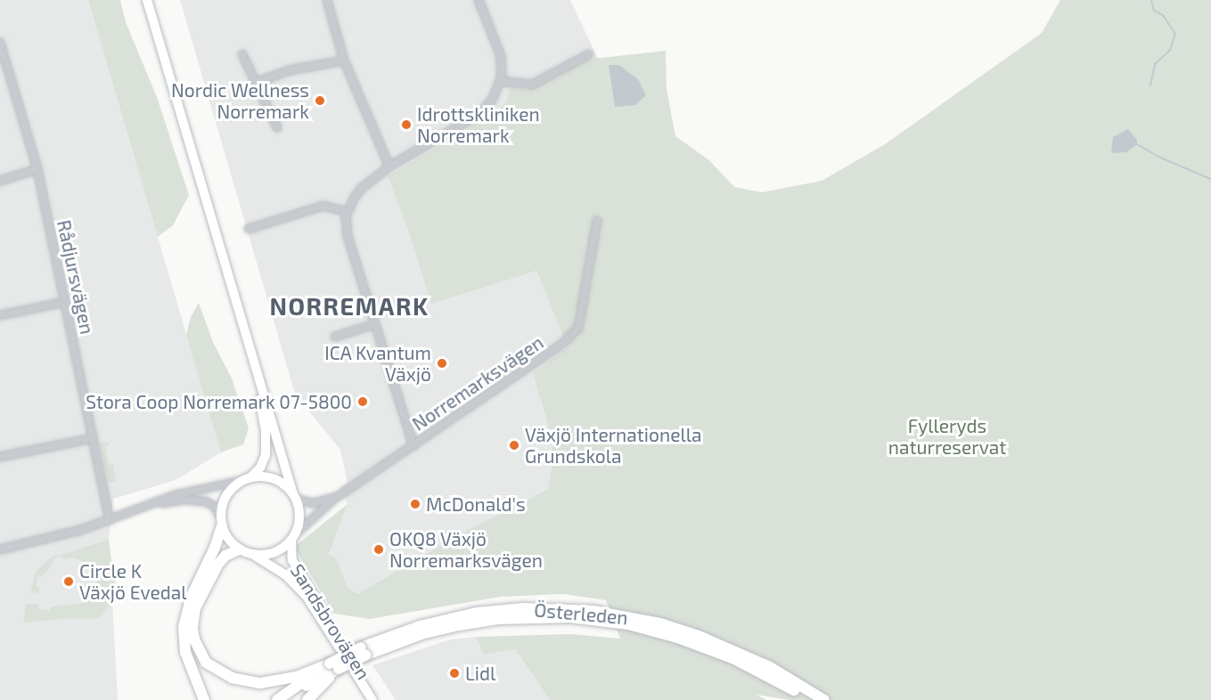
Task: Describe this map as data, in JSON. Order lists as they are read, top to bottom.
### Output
{
  "streets": {
    "highway": ["Österleden"],
    "main road": ["Sandsbrovägen"],
    "street": ["Rådjursvägen", "Norremarksvägen"]
  },
  "crossings": [
    ["Norremarksvägen", "Sandsbrovägen"]
  ],
  "districts": ["NORREMARK"],
  "parks": ["Fylleryds naturreservat"],
  "places": [
    "Nordic Wellness Norremark",
    "Idrottskliniken Norremark",
    "ICA Kvantum Växjö",
    "Stora Coop Norremark 07-5800",
    "Växjö Internationella Grundskola",
    "McDonald's",
    "OKQ8 Växjö Norremarksvägen",
    "Circle K Växjö Evedal",
    "Lidl"
  ]
}
